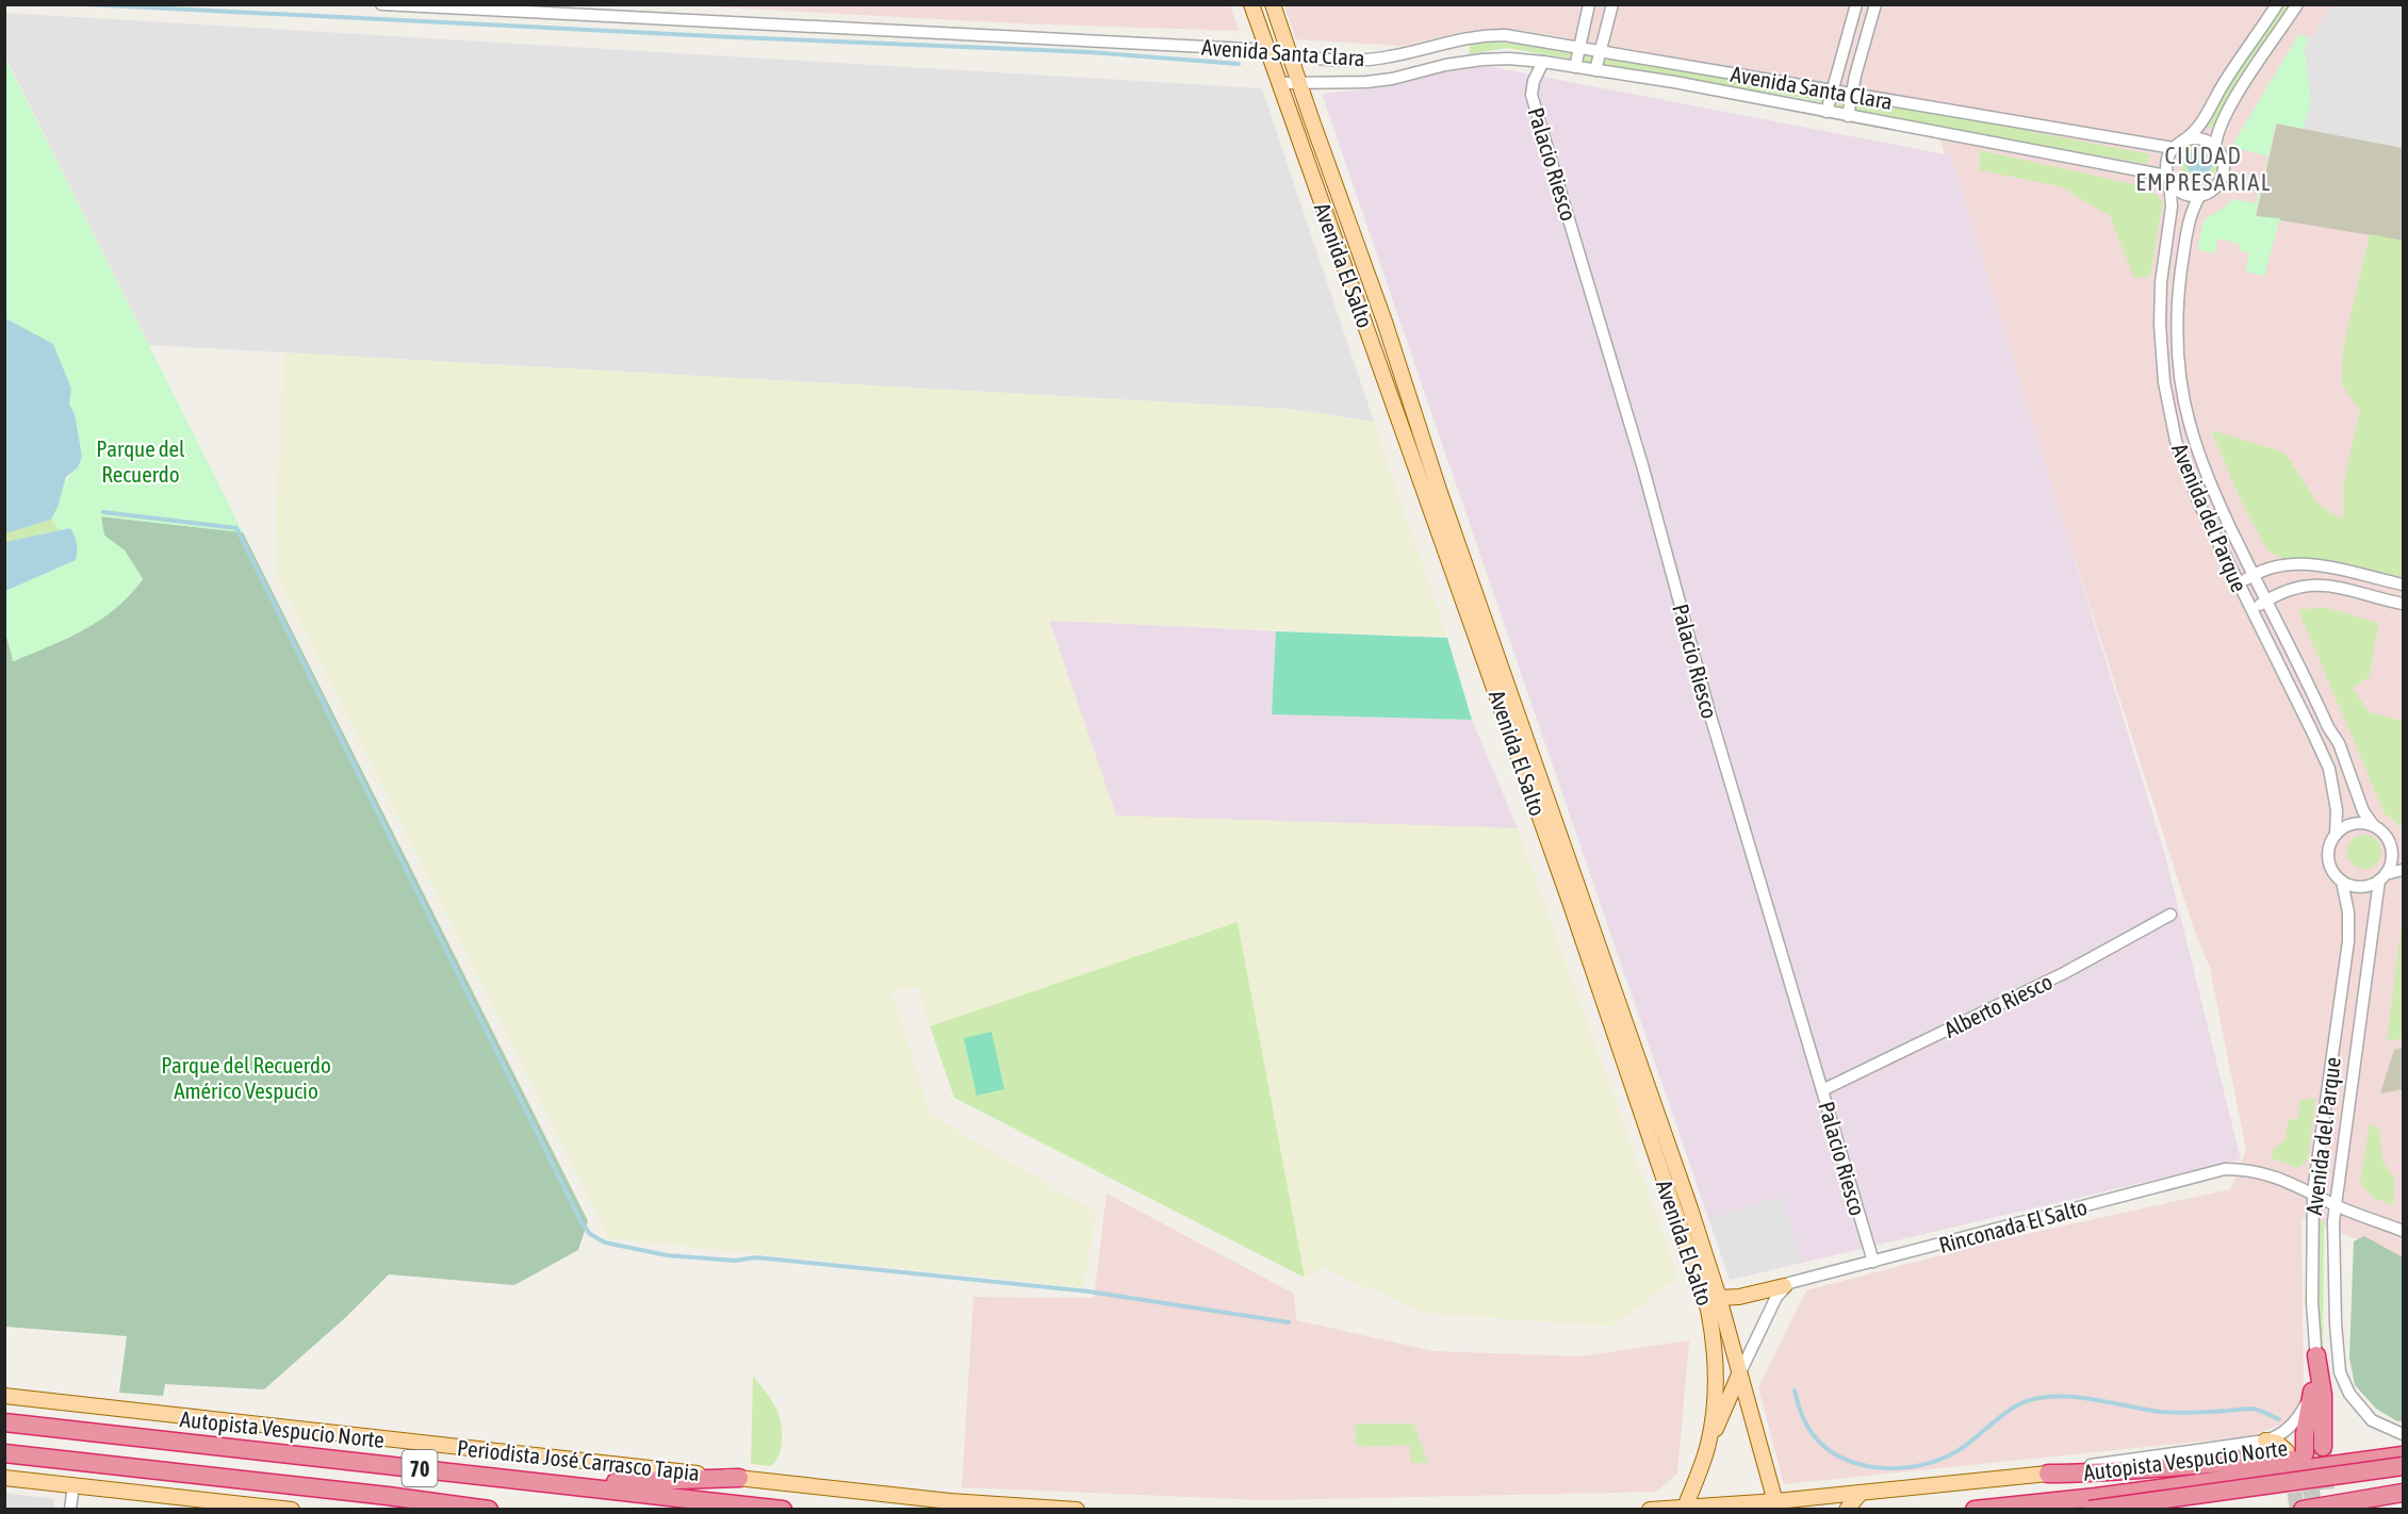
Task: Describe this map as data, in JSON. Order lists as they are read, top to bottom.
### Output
{
  "streets": {
    "highway": ["Autopista Vespucio Norte", "70"],
    "main road": ["Avenida El Salto", "Periodista José Carrasco Tapia"],
    "street": [
      "Avenida Santa Clara",
      "Palacio Riesco",
      "Avenida del Parque",
      "Alberto Riesco",
      "Rinconada El Salto"
    ]
  },
  "crossings": [
    ["Avenida Santa Clara", "Palacio Riesco"],
    ["Avenida Santa Clara", "Avenida El Salto"],
    ["Avenida Santa Clara", "Avenida del Parque"],
    ["Palacio Riesco", "Alberto Riesco"],
    ["Palacio Riesco", "Rinconada El Salto"],
    ["Avenida del Parque", "Rinconada El Salto"]
  ],
  "districts": ["CIUDAD EMPRESARIAL"],
  "parks": ["Parque del Recuerdo", "Parque del Recuerdo Américo Vespucio"]
}
